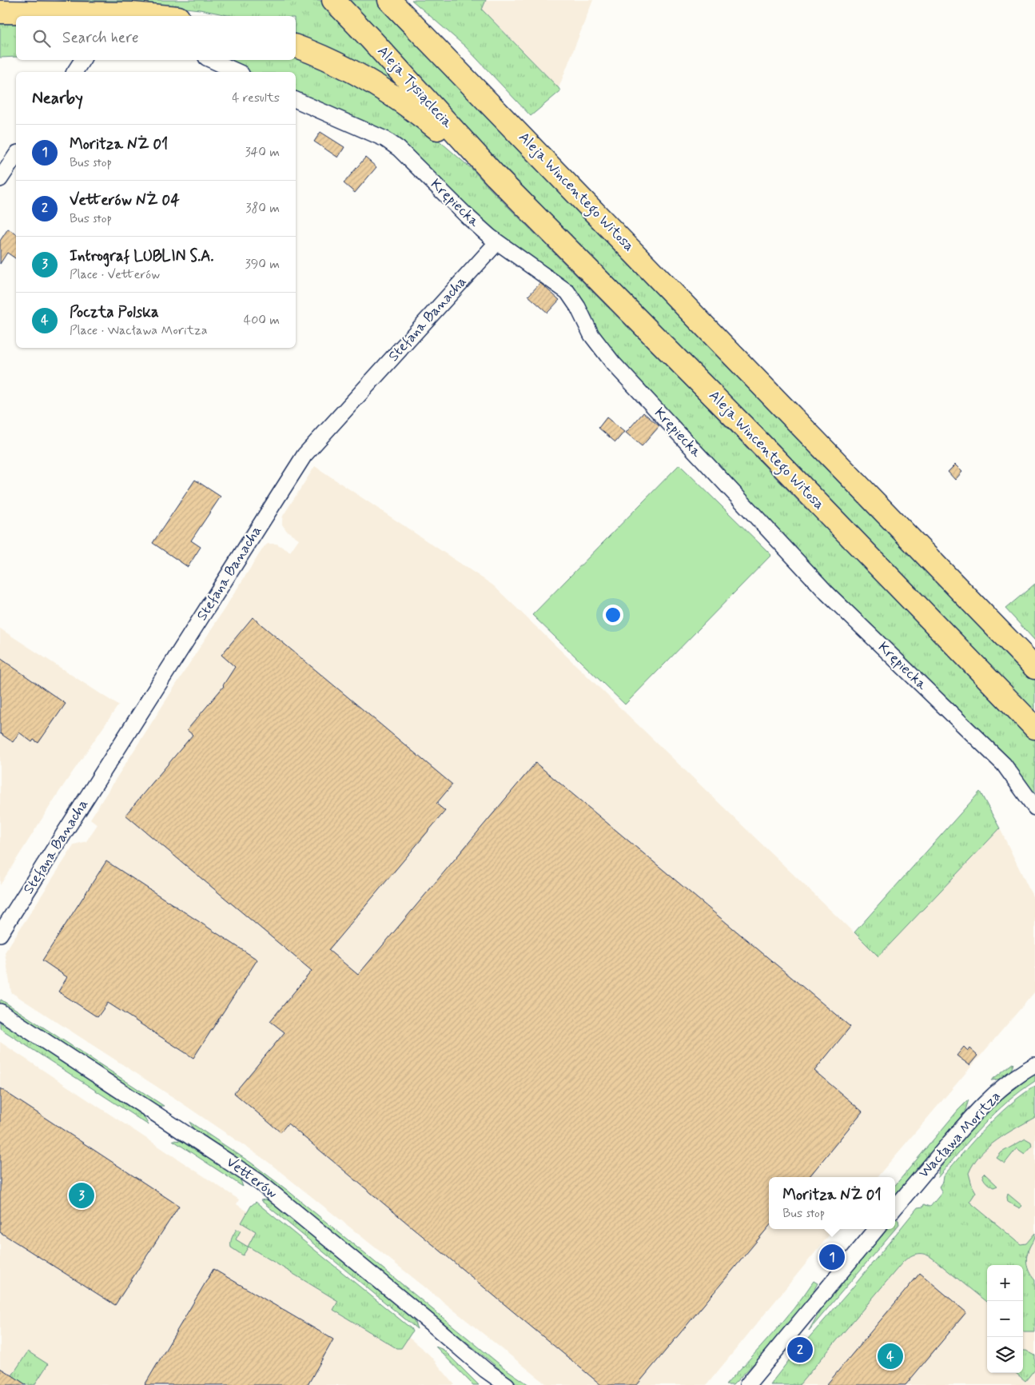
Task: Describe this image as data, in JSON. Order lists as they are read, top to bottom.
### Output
{
  "streets": {
    "main road": ["Aleja Tysiąclecia", "Aleja Wincentego Witosa"],
    "street": [
      "Krępiecka",
      "Stefana Banacha",
      "Wacława Moritza",
      "Vetterów"
    ]
  },
  "crossings": [
    ["Aleja Tysiąclecia", "Aleja Wincentego Witosa"],
    ["Krępiecka", "Stefana Banacha"]
  ],
  "page": {
    "search": "Search here",
    "heading": ["Nearby", "4 results"],
    "list": [
      {
        "mark": "1",
        "name": "Moritza NŻ 01",
        "note": "Bus stop",
        "value": "340 m"
      },
      {
        "mark": "2",
        "name": "Vetterów NŻ 04",
        "note": "Bus stop",
        "value": "380 m"
      },
      {
        "mark": "3",
        "name": "Intrograf LUBLIN S.A.",
        "note": "Place · Vetterów",
        "value": "390 m"
      },
      {
        "mark": "4",
        "name": "Poczta Polska",
        "note": "Place · Wacława Moritza",
        "value": "400 m"
      }
    ],
    "popup": ["Moritza NŻ 01", "Bus stop"],
    "pins": [
      "3",
      "1",
      "2",
      "4"
    ],
    "map_buttons": ["+", "−"]
  }
}
